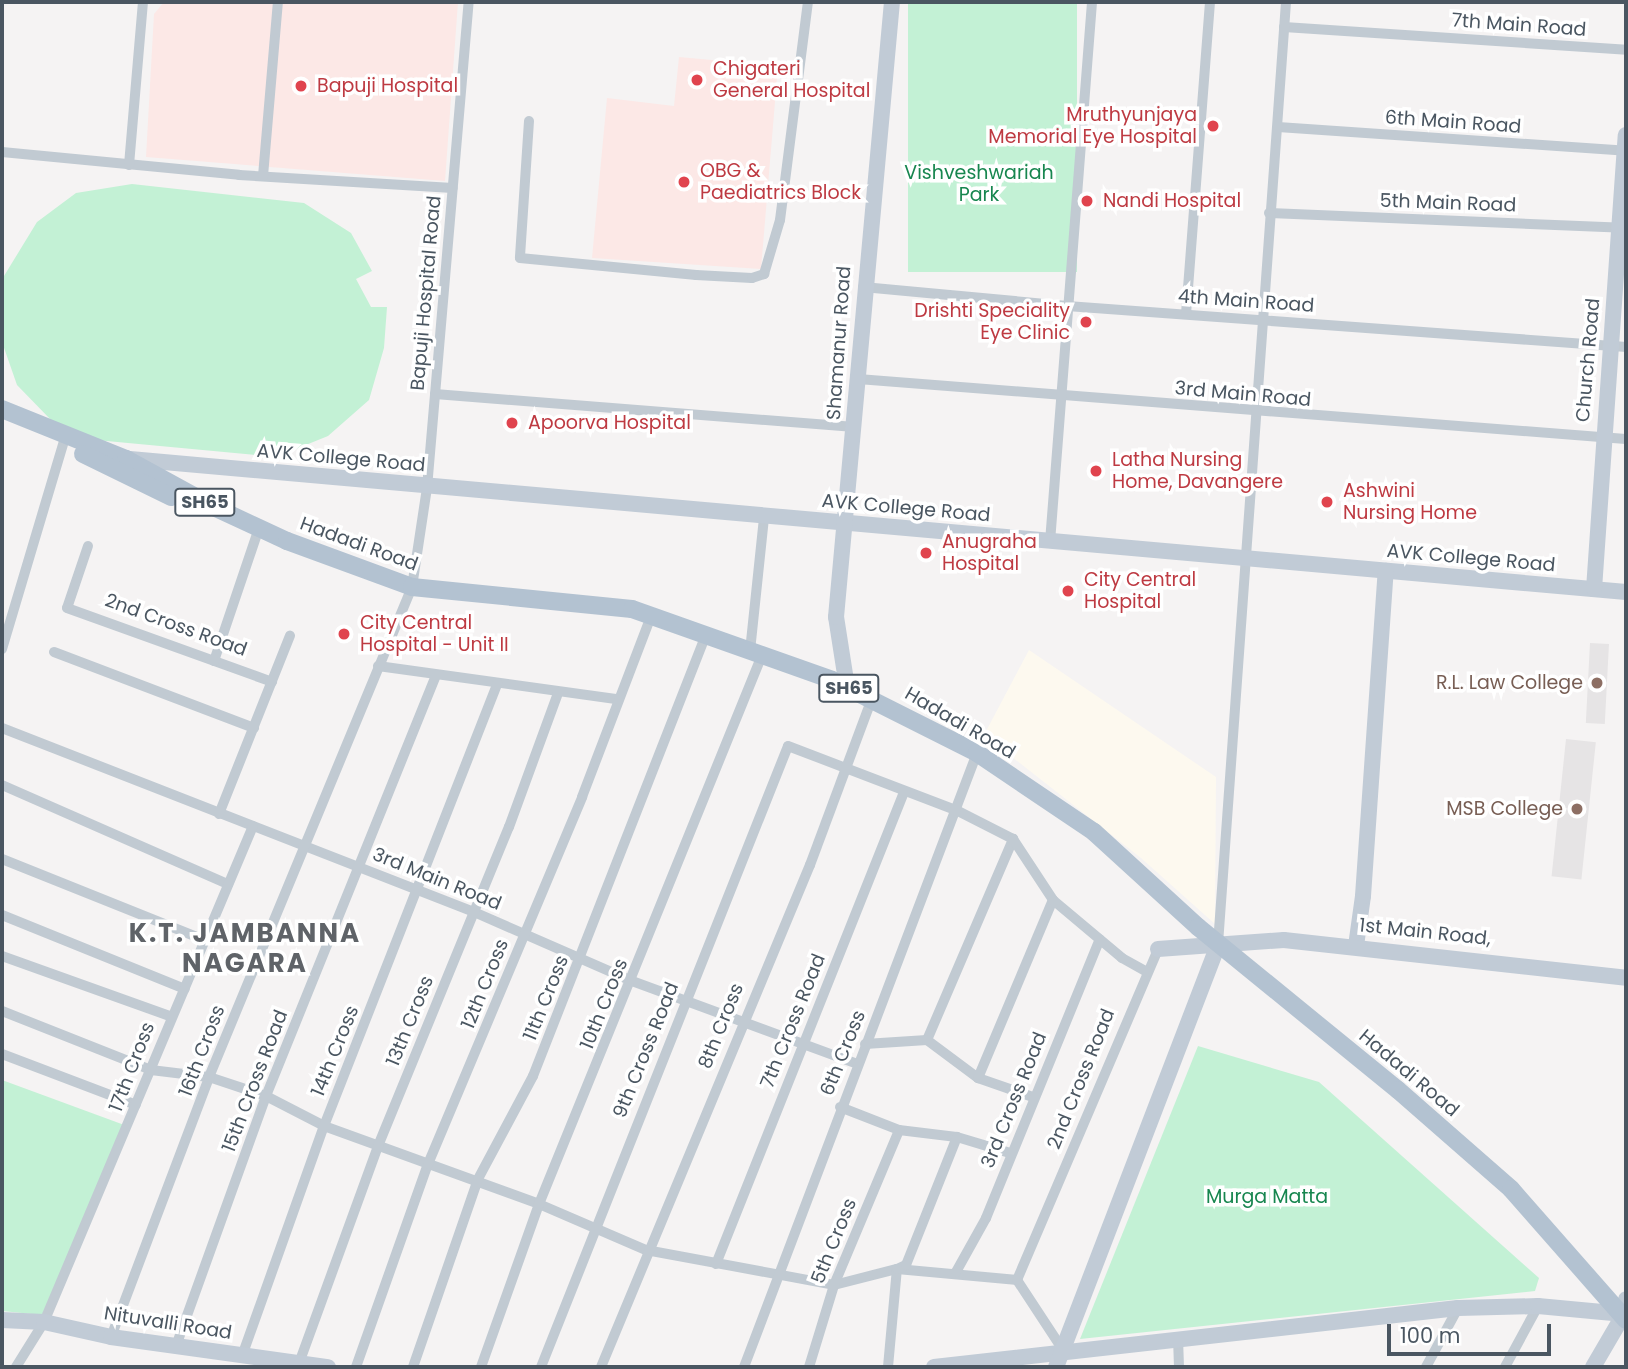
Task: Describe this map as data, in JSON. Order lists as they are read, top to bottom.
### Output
{
  "streets": {
    "main road": [
      "Shamanur Road",
      "Church Road",
      "AVK College Road",
      "SH65",
      "Hadadi Road",
      "2nd Cross Road",
      "1st Main Road,",
      "Nituvalli Road"
    ],
    "street": [
      "7th Main Road",
      "6th Main Road",
      "5th Main Road",
      "Bapuji Hospital Road",
      "4th Main Road",
      "3rd Main Road",
      "12th Cross",
      "11th Cross",
      "10th Cross",
      "13th Cross",
      "7th Cross Road",
      "8th Cross",
      "9th Cross Road",
      "16th Cross",
      "14th Cross",
      "6th Cross",
      "17th Cross",
      "15th Cross Road",
      "3rd Cross Road",
      "5th Cross"
    ]
  },
  "crossings": [
    ["6th Main Road", "Church Road"],
    ["5th Main Road", "Church Road"],
    ["Bapuji Hospital Road", "AVK College Road"],
    ["Bapuji Hospital Road", "Hadadi Road"],
    ["Bapuji Hospital Road", "16th Cross"],
    ["4th Main Road", "Shamanur Road"],
    ["4th Main Road", "Church Road"],
    ["Shamanur Road", "3rd Main Road"],
    ["Shamanur Road", "AVK College Road"],
    ["Shamanur Road", "Hadadi Road"],
    ["Church Road", "3rd Main Road"],
    ["Church Road", "AVK College Road"],
    ["3rd Main Road", "12th Cross"],
    ["3rd Main Road", "11th Cross"],
    ["3rd Main Road", "10th Cross"],
    ["3rd Main Road", "13th Cross"],
    ["3rd Main Road", "7th Cross Road"],
    ["3rd Main Road", "8th Cross"],
    ["3rd Main Road", "9th Cross Road"],
    ["3rd Main Road", "16th Cross"],
    ["3rd Main Road", "14th Cross"],
    ["3rd Main Road", "6th Cross"],
    ["3rd Main Road", "17th Cross"],
    ["3rd Main Road", "15th Cross Road"],
    ["AVK College Road", "Hadadi Road"],
    ["AVK College Road", "10th Cross"],
    ["Hadadi Road", "2nd Cross Road"],
    ["Hadadi Road", "1st Main Road,"],
    ["Hadadi Road", "12th Cross"],
    ["Hadadi Road", "11th Cross"],
    ["Hadadi Road", "10th Cross"],
    ["Hadadi Road", "8th Cross"],
    ["Hadadi Road", "16th Cross"],
    ["Hadadi Road", "6th Cross"],
    ["2nd Cross Road", "1st Main Road,"],
    ["13th Cross", "Nituvalli Road"],
    ["8th Cross", "9th Cross Road"],
    ["16th Cross", "Nituvalli Road"],
    ["14th Cross", "Nituvalli Road"],
    ["17th Cross", "Nituvalli Road"],
    ["15th Cross Road", "Nituvalli Road"]
  ],
  "districts": ["K.T. JAMBANNA NAGARA"],
  "parks": ["Vishveshwariah Park", "Murga Matta"],
  "places": [
    "Chigateri General Hospital",
    "Bapuji Hospital",
    "Mruthyunjaya Memorial Eye Hospital",
    "OBG & Paediatrics Block",
    "Nandi Hospital",
    "Drishti Speciality Eye Clinic",
    "Apoorva Hospital",
    "Latha Nursing Home, Davangere",
    "Ashwini Nursing Home",
    "Anugraha Hospital",
    "City Central Hospital",
    "City Central Hospital - Unit II",
    "R.L. Law College",
    "MSB College"
  ],
  "scale_bar": "100 m"
}
